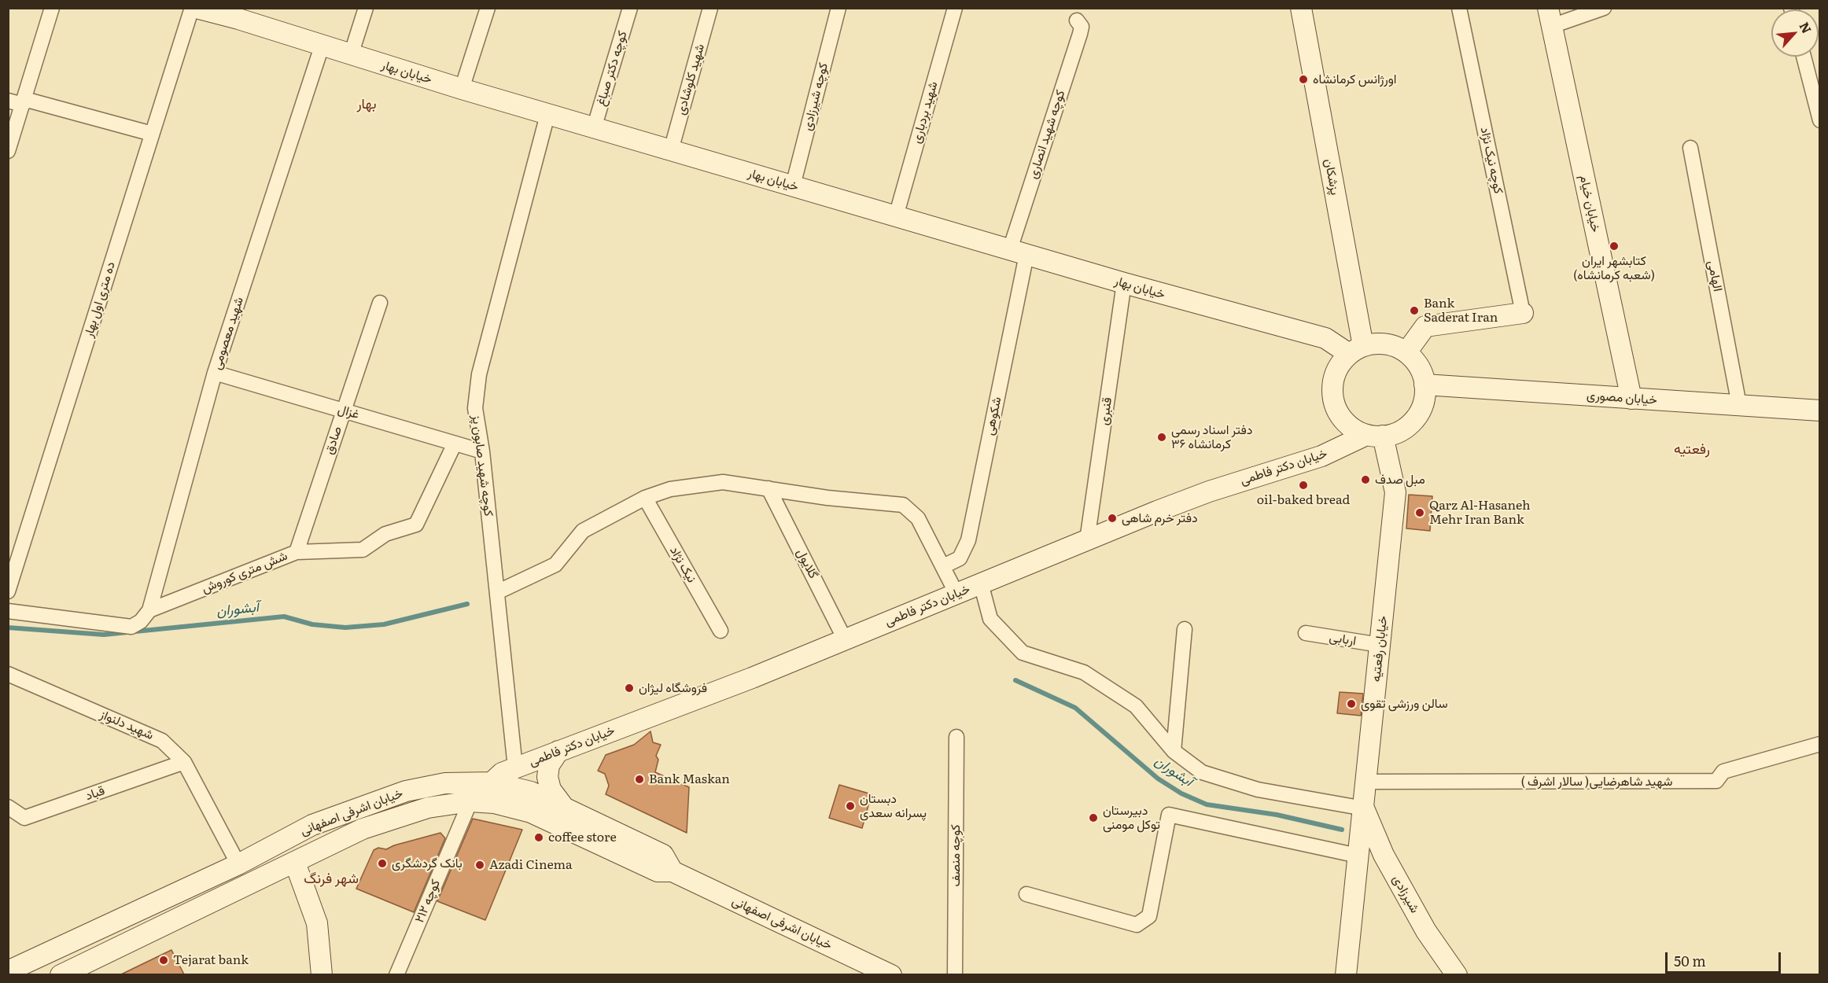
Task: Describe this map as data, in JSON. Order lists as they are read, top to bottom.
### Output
{
  "streets": {
    "main road": [
      "خیابان بهار",
      "پزشکان",
      "خیابان خیام",
      "خیابان مصوری",
      "خیابان دکتر فاطمی",
      "خیابان رفعتیه",
      "خیابان اشرفی اصفهانی",
      "شیرزادی"
    ],
    "street": [
      "کوچه دکتر صباغ",
      "شهید کلوشادی",
      "کوچه شیرزادی",
      "شهید بردباری",
      "کوچه شهید انصاری",
      "کوچه نیک نژاد",
      "الهامی",
      "ده متری اول بهار",
      "شهید معصومی",
      "قنبری",
      "غزال",
      "شکوهی",
      "صادق",
      "کوچه شهید صابون پز",
      "گلایول",
      "نیک نژاد",
      "شش متری کوروش",
      "اربابی",
      "شهید دلنواز",
      "شهید شاهرضایی( سالار اشرف )",
      "قباد",
      "کوچه منصف",
      "کوچه ۲۱۲"
    ]
  },
  "crossings": [
    ["کوچه دکتر صباغ", "خیابان بهار"],
    ["خیابان بهار", "شهید کلوشادی"],
    ["خیابان بهار", "کوچه شیرزادی"],
    ["خیابان بهار", "شهید بردباری"],
    ["خیابان بهار", "کوچه شهید انصاری"],
    ["خیابان بهار", "پزشکان"],
    ["خیابان بهار", "شهید معصومی"],
    ["خیابان بهار", "خیابان مصوری"],
    ["خیابان بهار", "قنبری"],
    ["خیابان بهار", "شکوهی"],
    ["خیابان بهار", "کوچه شهید صابون پز"],
    ["خیابان بهار", "خیابان دکتر فاطمی"],
    ["خیابان بهار", "خیابان رفعتیه"],
    ["کوچه شهید انصاری", "شکوهی"],
    ["پزشکان", "خیابان مصوری"],
    ["پزشکان", "خیابان دکتر فاطمی"],
    ["پزشکان", "خیابان رفعتیه"],
    ["خیابان خیام", "خیابان مصوری"],
    ["الهامی", "خیابان مصوری"],
    ["شهید معصومی", "غزال"],
    ["شهید معصومی", "شش متری کوروش"],
    ["خیابان مصوری", "خیابان دکتر فاطمی"],
    ["خیابان مصوری", "خیابان رفعتیه"],
    ["قنبری", "خیابان دکتر فاطمی"],
    ["غزال", "صادق"],
    ["غزال", "کوچه شهید صابون پز"],
    ["غزال", "شش متری کوروش"],
    ["صادق", "شش متری کوروش"],
    ["کوچه شهید صابون پز", "خیابان دکتر فاطمی"],
    ["خیابان دکتر فاطمی", "گلایول"],
    ["خیابان دکتر فاطمی", "خیابان رفعتیه"],
    ["خیابان دکتر فاطمی", "خیابان اشرفی اصفهانی"],
    ["اربابی", "خیابان رفعتیه"],
    ["خیابان رفعتیه", "شهید شاهرضایی( سالار اشرف )"],
    ["خیابان رفعتیه", "شیرزادی"],
    ["شهید دلنواز", "قباد"],
    ["شهید دلنواز", "خیابان اشرفی اصفهانی"],
    ["خیابان اشرفی اصفهانی", "کوچه ۲۱۲"]
  ],
  "districts": ["بهار", "رفعتیه", "شهر فرنگ"],
  "water": ["آبشوران"],
  "places": [
    "اورژانس کرمانشاه",
    "کتابشهر ایران (شعبه کرمانشاه)",
    "Bank Saderat Iran",
    "دفتر اسناد رسمی ۳۶ کرمانشاه",
    "مبل صدف",
    "oil-baked bread",
    "Qarz Al-Hasaneh Mehr Iran Bank",
    "دفتر خرم شاهی",
    "فروشگاه لیژان",
    "سالن ورزشی تقوی",
    "Bank Maskan",
    "دبستان پسرانه سعدی",
    "دبیرستان توکل مومنی",
    "coffee store",
    "بانک گردشگری",
    "Azadi Cinema",
    "Tejarat bank"
  ],
  "scale_bar": "50 m",
  "north": "top right"
}
